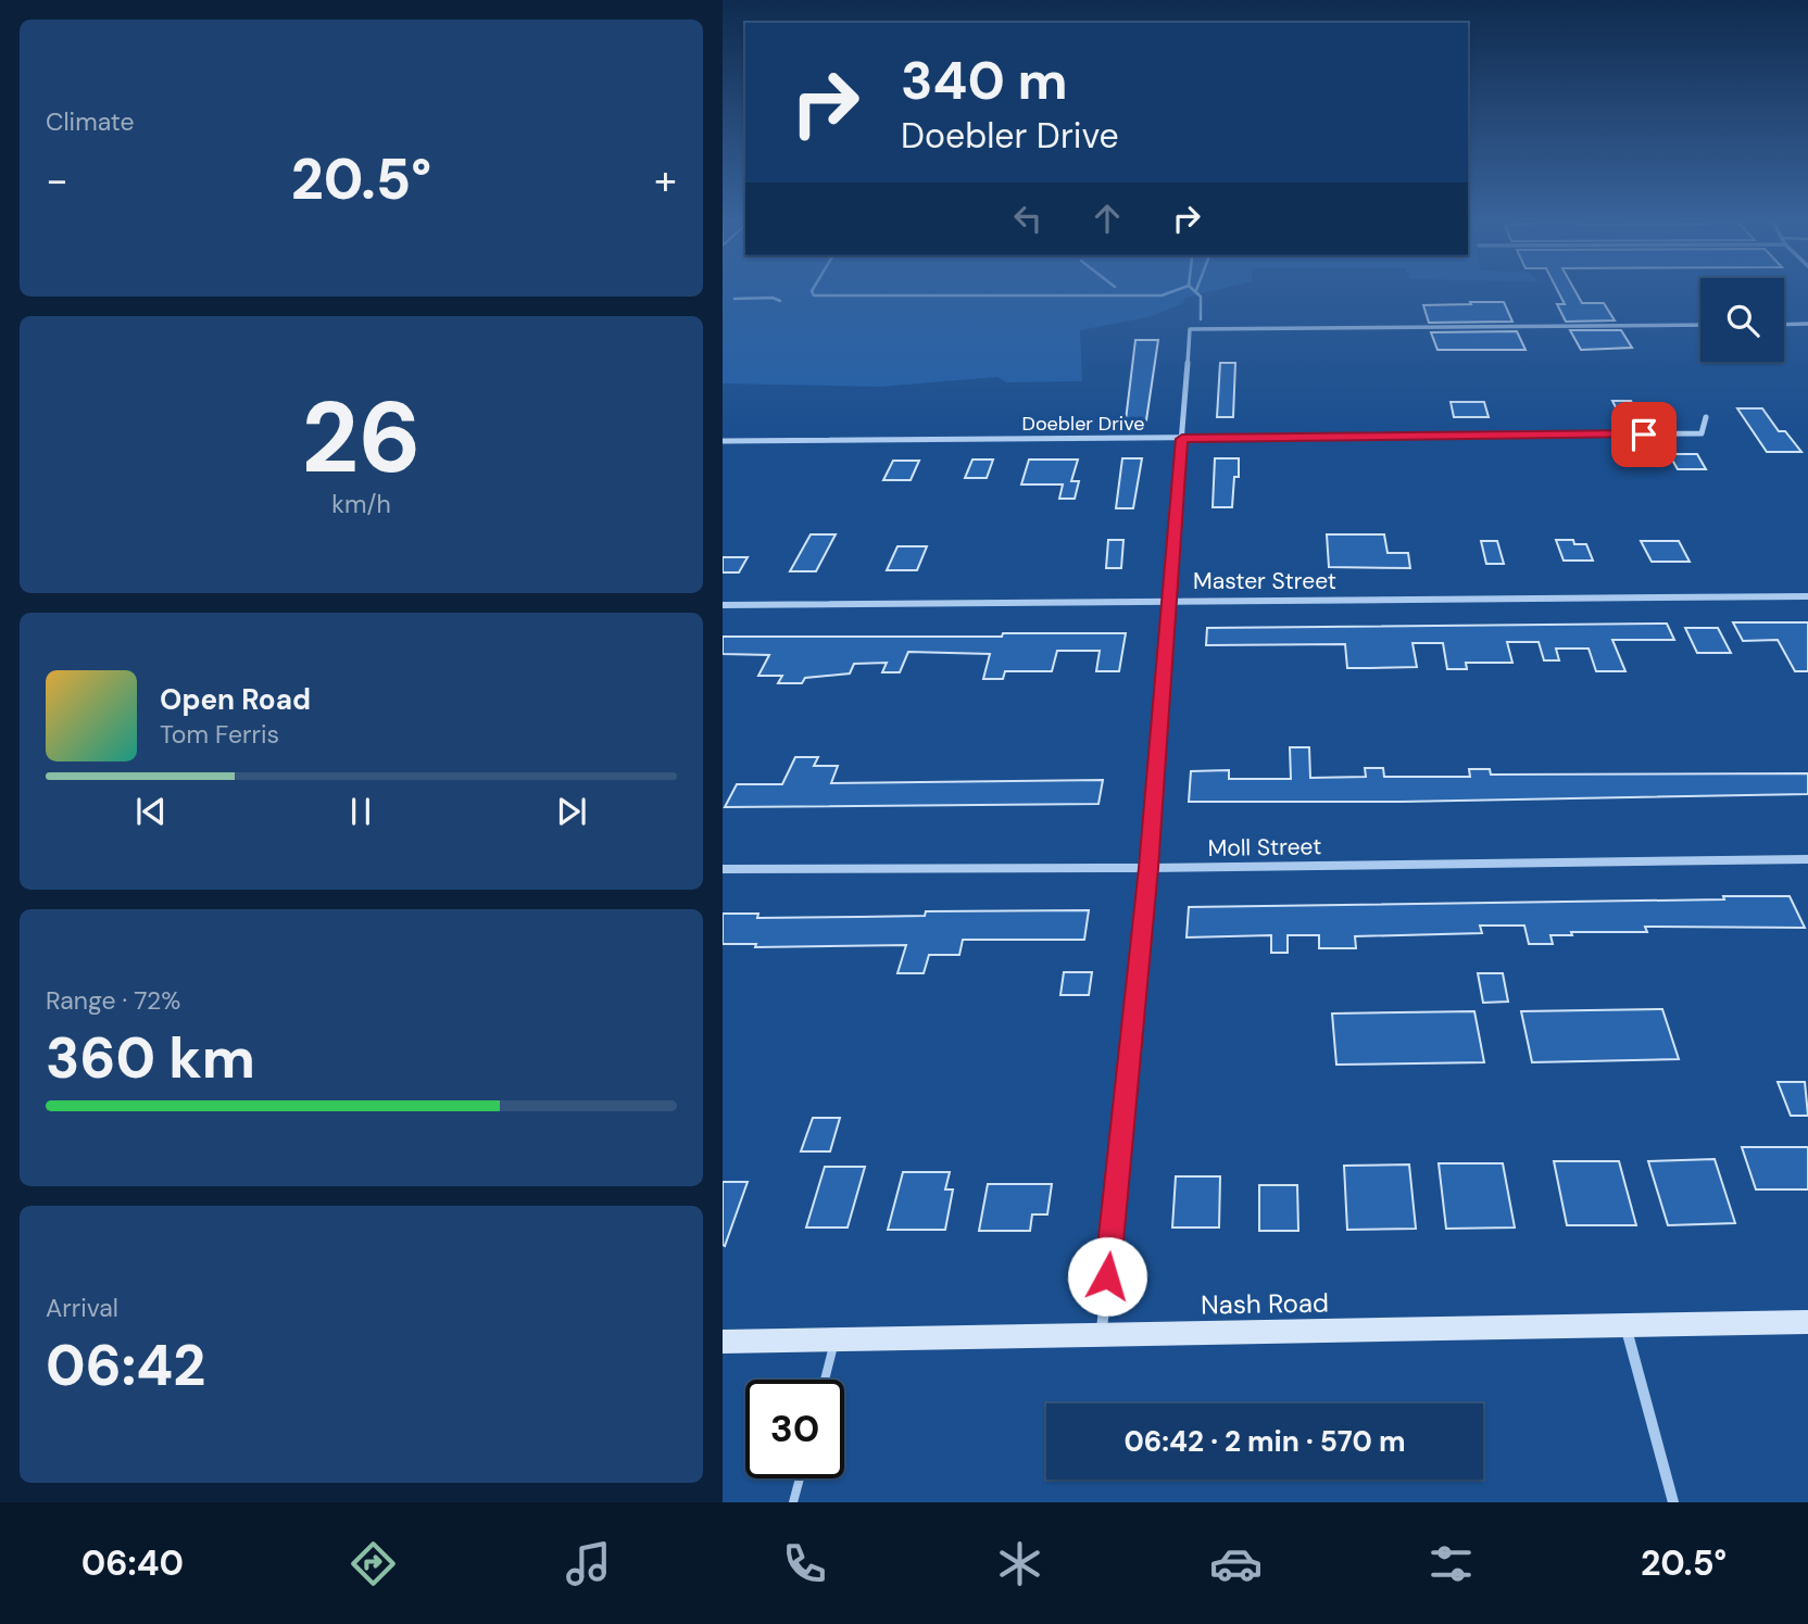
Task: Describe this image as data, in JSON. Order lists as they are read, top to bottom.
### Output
{
  "streets": {
    "main road": ["Nash Road"],
    "street": ["Doebler Drive", "Master Street", "Moll Street"]
  },
  "page": {
    "tile": [
      "Climate",
      ["26", "km/h"],
      ["Range · 72%", "360 km"],
      ["Arrival", "06:42"]
    ],
    "turn": ["340 m", "Doebler Drive"],
    "heat": ["−", "20.5°", "+"],
    "song": ["Open Road", "Tom Ferris"],
    "limit": "30",
    "trip": "06:42 · 2 min · 570 m",
    "tabs": ["06:40", "20.5°"]
  }
}
